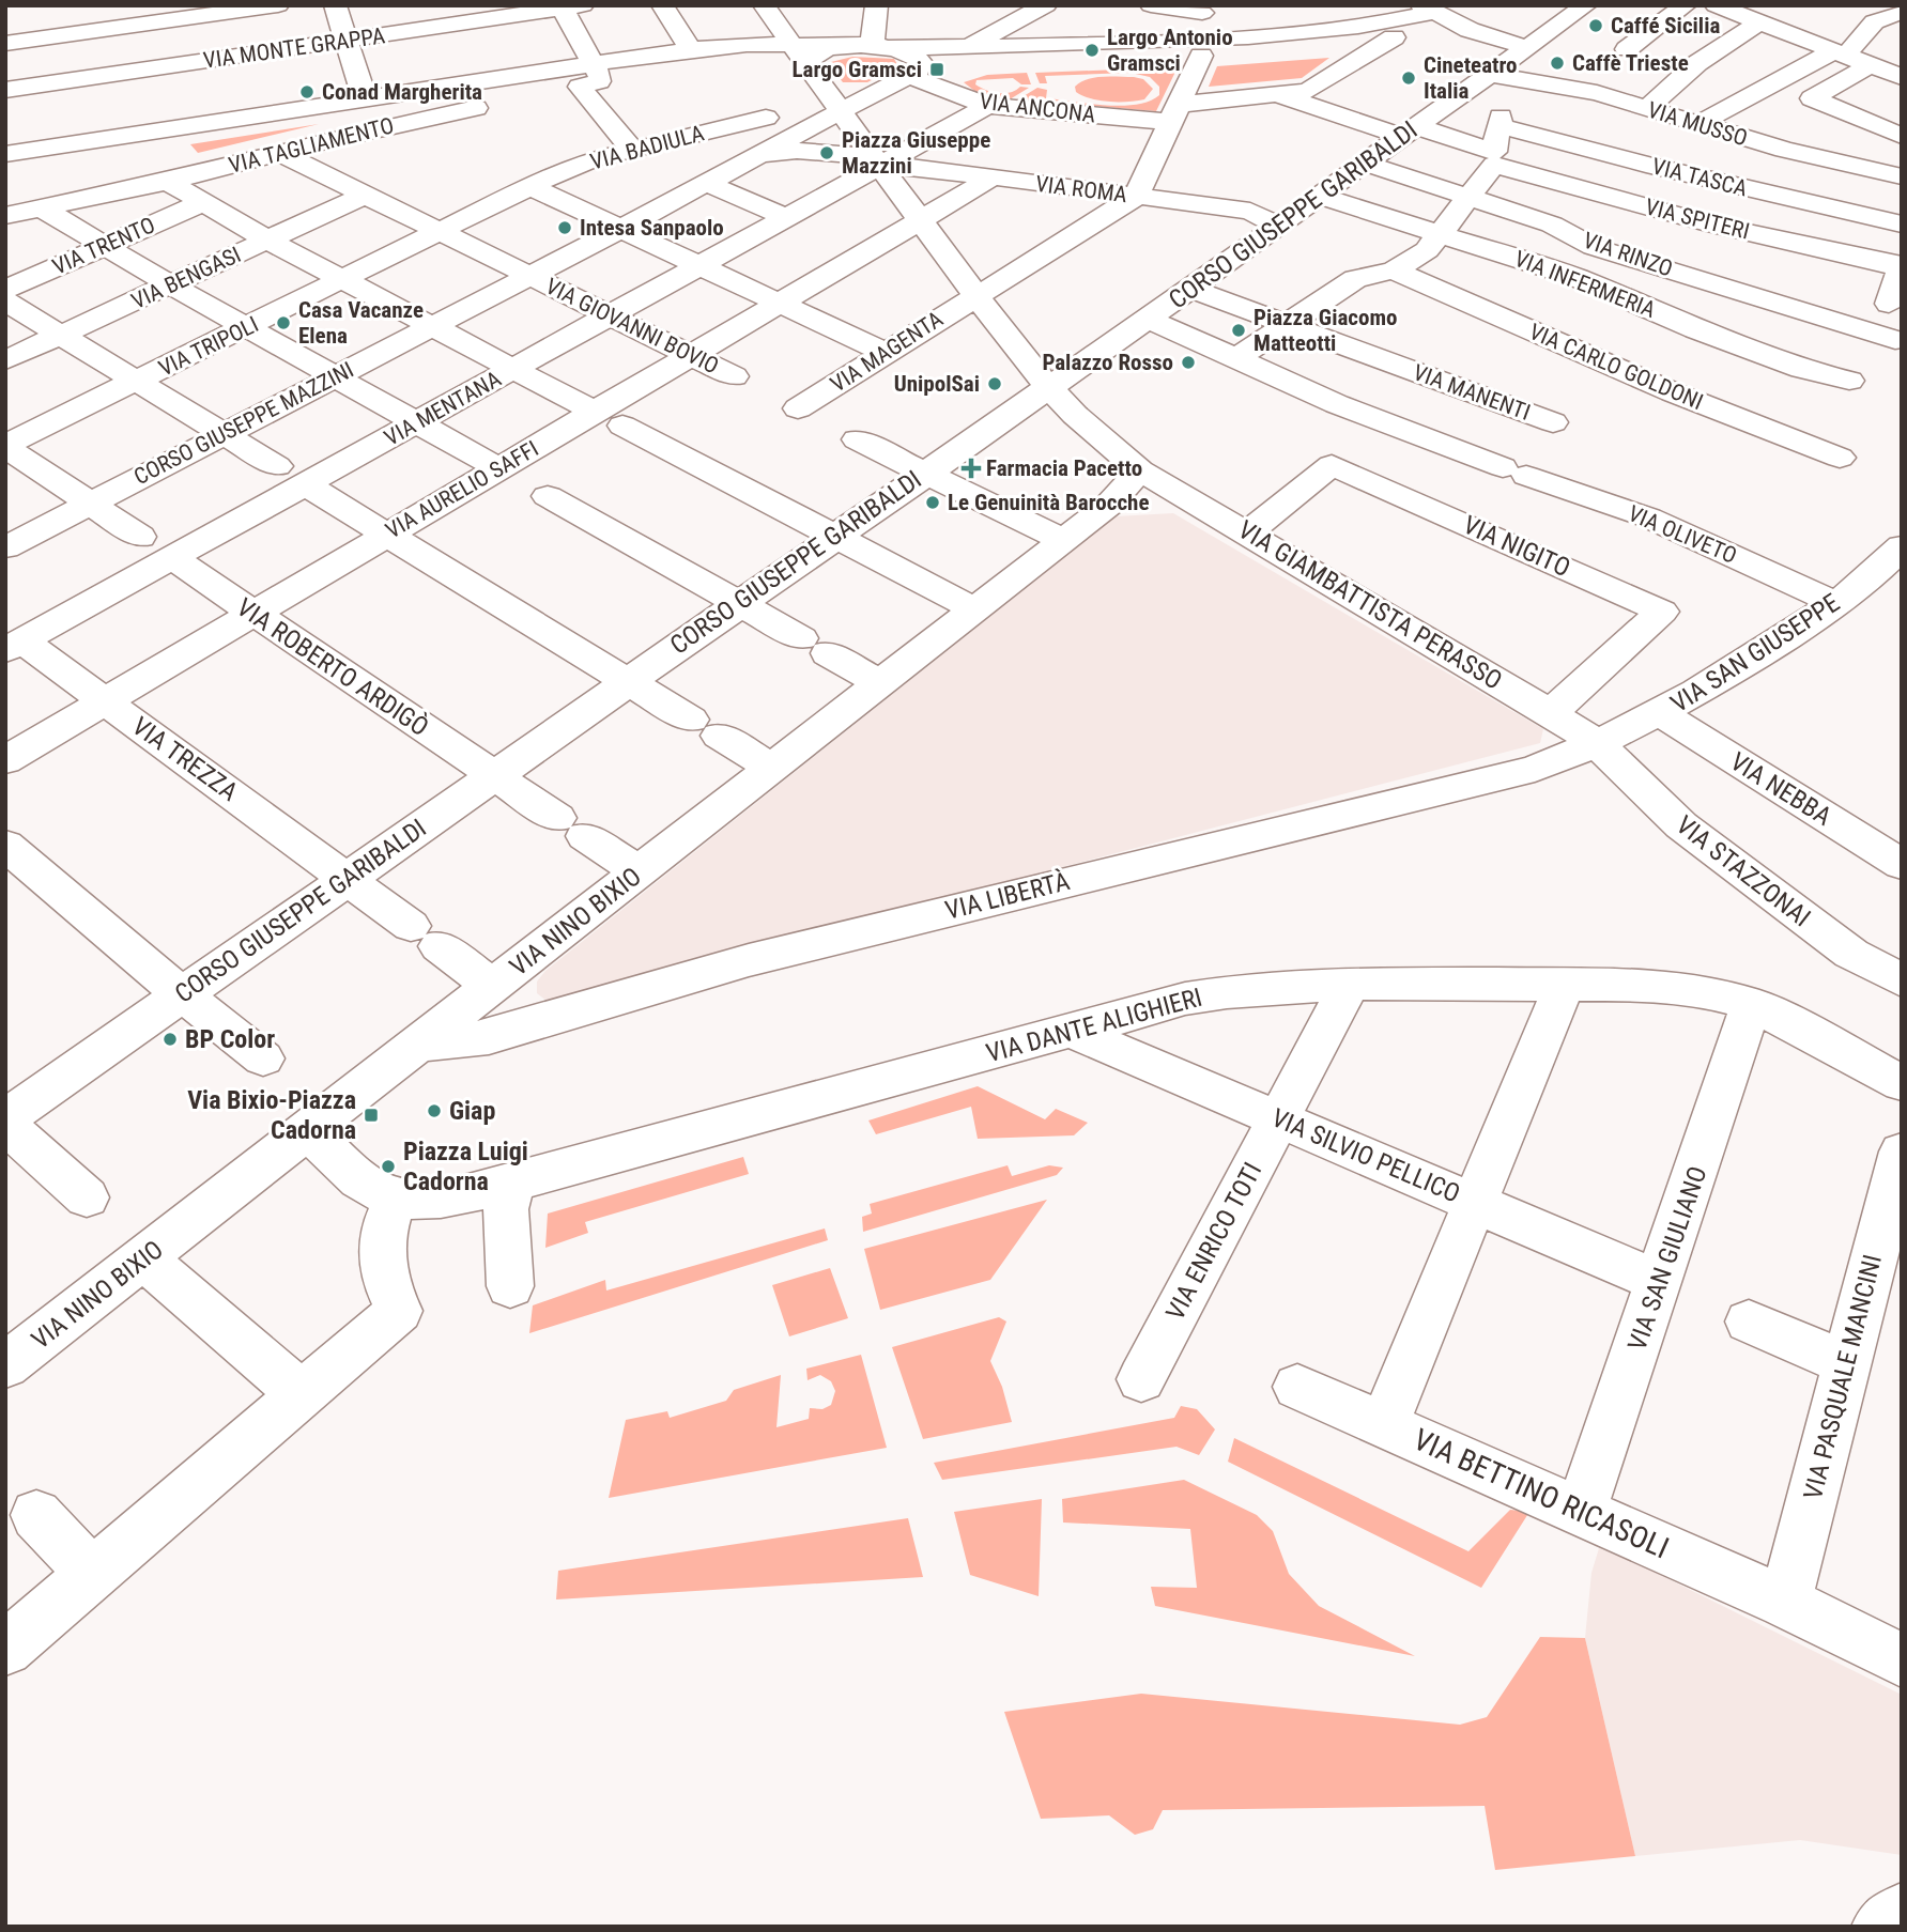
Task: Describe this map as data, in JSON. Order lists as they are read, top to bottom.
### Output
{
  "streets": {
    "street": [
      "VIA MONTE GRAPPA",
      "VIA ANCONA",
      "VIA MUSSO",
      "VIA TAGLIAMENTO",
      "VIA BADIULA",
      "VIA TASCA",
      "VIA ROMA",
      "CORSO GIUSEPPE GARIBALDI",
      "VIA SPITERI",
      "VIA TRENTO",
      "VIA RINZO",
      "VIA BENGASI",
      "VIA INFERMERIA",
      "VIA GIOVANNI BOVIO",
      "VIA TRIPOLI",
      "VIA MAGENTA",
      "VIA CARLO GOLDONI",
      "VIA MANENTI",
      "VIA MENTANA",
      "CORSO GIUSEPPE MAZZINI",
      "VIA AURELIO SAFFI",
      "VIA OLIVETO",
      "VIA NIGITO",
      "VIA GIAMBATTISTA PERASSO",
      "VIA SAN GIUSEPPE",
      "VIA ROBERTO ARDIGÒ",
      "VIA TREZZA",
      "VIA NEBBA",
      "VIA STAZZONAI",
      "VIA LIBERTÀ",
      "VIA NINO BIXIO",
      "VIA DANTE ALIGHIERI",
      "VIA SILVIO PELLICO",
      "VIA ENRICO TOTI",
      "VIA SAN GIULIANO",
      "VIA PASQUALE MANCINI",
      "VIA BETTINO RICASOLI"
    ]
  },
  "crossings": [
    ["VIA ANCONA", "VIA SPITERI"],
    ["VIA ANCONA", "VIA MENTANA"],
    ["VIA ANCONA", "CORSO GIUSEPPE MAZZINI"],
    ["VIA MUSSO", "CORSO GIUSEPPE GARIBALDI"],
    ["VIA TAGLIAMENTO", "VIA GIOVANNI BOVIO"],
    ["VIA TAGLIAMENTO", "VIA GIAMBATTISTA PERASSO"],
    ["VIA BADIULA", "VIA TRIPOLI"],
    ["VIA ROMA", "CORSO GIUSEPPE GARIBALDI"],
    ["VIA ROMA", "VIA MAGENTA"],
    ["VIA ROMA", "VIA MENTANA"],
    ["VIA ROMA", "CORSO GIUSEPPE MAZZINI"],
    ["VIA ROMA", "VIA AURELIO SAFFI"],
    ["VIA ROMA", "VIA GIAMBATTISTA PERASSO"],
    ["CORSO GIUSEPPE GARIBALDI", "VIA SPITERI"],
    ["CORSO GIUSEPPE GARIBALDI", "VIA RINZO"],
    ["CORSO GIUSEPPE GARIBALDI", "VIA INFERMERIA"],
    ["CORSO GIUSEPPE GARIBALDI", "VIA MANENTI"],
    ["CORSO GIUSEPPE GARIBALDI", "VIA OLIVETO"],
    ["CORSO GIUSEPPE GARIBALDI", "VIA GIAMBATTISTA PERASSO"],
    ["CORSO GIUSEPPE GARIBALDI", "VIA ROBERTO ARDIGÒ"],
    ["CORSO GIUSEPPE GARIBALDI", "VIA TREZZA"],
    ["VIA BENGASI", "VIA GIOVANNI BOVIO"],
    ["VIA GIOVANNI BOVIO", "VIA TRIPOLI"],
    ["VIA GIOVANNI BOVIO", "VIA MENTANA"],
    ["VIA GIOVANNI BOVIO", "CORSO GIUSEPPE MAZZINI"],
    ["VIA GIOVANNI BOVIO", "VIA AURELIO SAFFI"],
    ["VIA MAGENTA", "VIA GIAMBATTISTA PERASSO"],
    ["VIA MENTANA", "VIA GIAMBATTISTA PERASSO"],
    ["VIA MENTANA", "VIA ROBERTO ARDIGÒ"],
    ["VIA MENTANA", "VIA TREZZA"],
    ["CORSO GIUSEPPE MAZZINI", "VIA GIAMBATTISTA PERASSO"],
    ["VIA AURELIO SAFFI", "VIA GIAMBATTISTA PERASSO"],
    ["VIA AURELIO SAFFI", "VIA ROBERTO ARDIGÒ"],
    ["VIA AURELIO SAFFI", "VIA TREZZA"],
    ["VIA OLIVETO", "VIA SAN GIUSEPPE"],
    ["VIA NIGITO", "VIA GIAMBATTISTA PERASSO"],
    ["VIA GIAMBATTISTA PERASSO", "VIA SAN GIUSEPPE"],
    ["VIA GIAMBATTISTA PERASSO", "VIA STAZZONAI"],
    ["VIA GIAMBATTISTA PERASSO", "VIA LIBERTÀ"],
    ["VIA GIAMBATTISTA PERASSO", "VIA NINO BIXIO"],
    ["VIA SAN GIUSEPPE", "VIA NEBBA"],
    ["VIA SAN GIUSEPPE", "VIA STAZZONAI"],
    ["VIA SAN GIUSEPPE", "VIA LIBERTÀ"],
    ["VIA ROBERTO ARDIGÒ", "VIA NINO BIXIO"],
    ["VIA TREZZA", "VIA NINO BIXIO"],
    ["VIA STAZZONAI", "VIA LIBERTÀ"],
    ["VIA LIBERTÀ", "VIA NINO BIXIO"],
    ["VIA NINO BIXIO", "VIA DANTE ALIGHIERI"],
    ["VIA DANTE ALIGHIERI", "VIA SILVIO PELLICO"],
    ["VIA DANTE ALIGHIERI", "VIA ENRICO TOTI"],
    ["VIA DANTE ALIGHIERI", "VIA SAN GIULIANO"],
    ["VIA SILVIO PELLICO", "VIA ENRICO TOTI"],
    ["VIA SILVIO PELLICO", "VIA SAN GIULIANO"],
    ["VIA SAN GIULIANO", "VIA BETTINO RICASOLI"],
    ["VIA PASQUALE MANCINI", "VIA BETTINO RICASOLI"]
  ],
  "places": {
    "other": [
      "Caffé Sicilia",
      "Largo Antonio Gramsci",
      "Caffè Trieste",
      "Cineteatro Italia",
      "Conad Margherita",
      "Piazza Giuseppe Mazzini",
      "Intesa Sanpaolo",
      "Casa Vacanze Elena",
      "Piazza Giacomo Matteotti",
      "Palazzo Rosso",
      "UnipolSai",
      "Le Genuinità Barocche",
      "BP Color",
      "Giap",
      "Piazza Luigi Cadorna"
    ],
    "transit": ["Largo Gramsci", "Via Bixio-Piazza Cadorna"],
    "health": ["Farmacia Pacetto"]
  }
}
